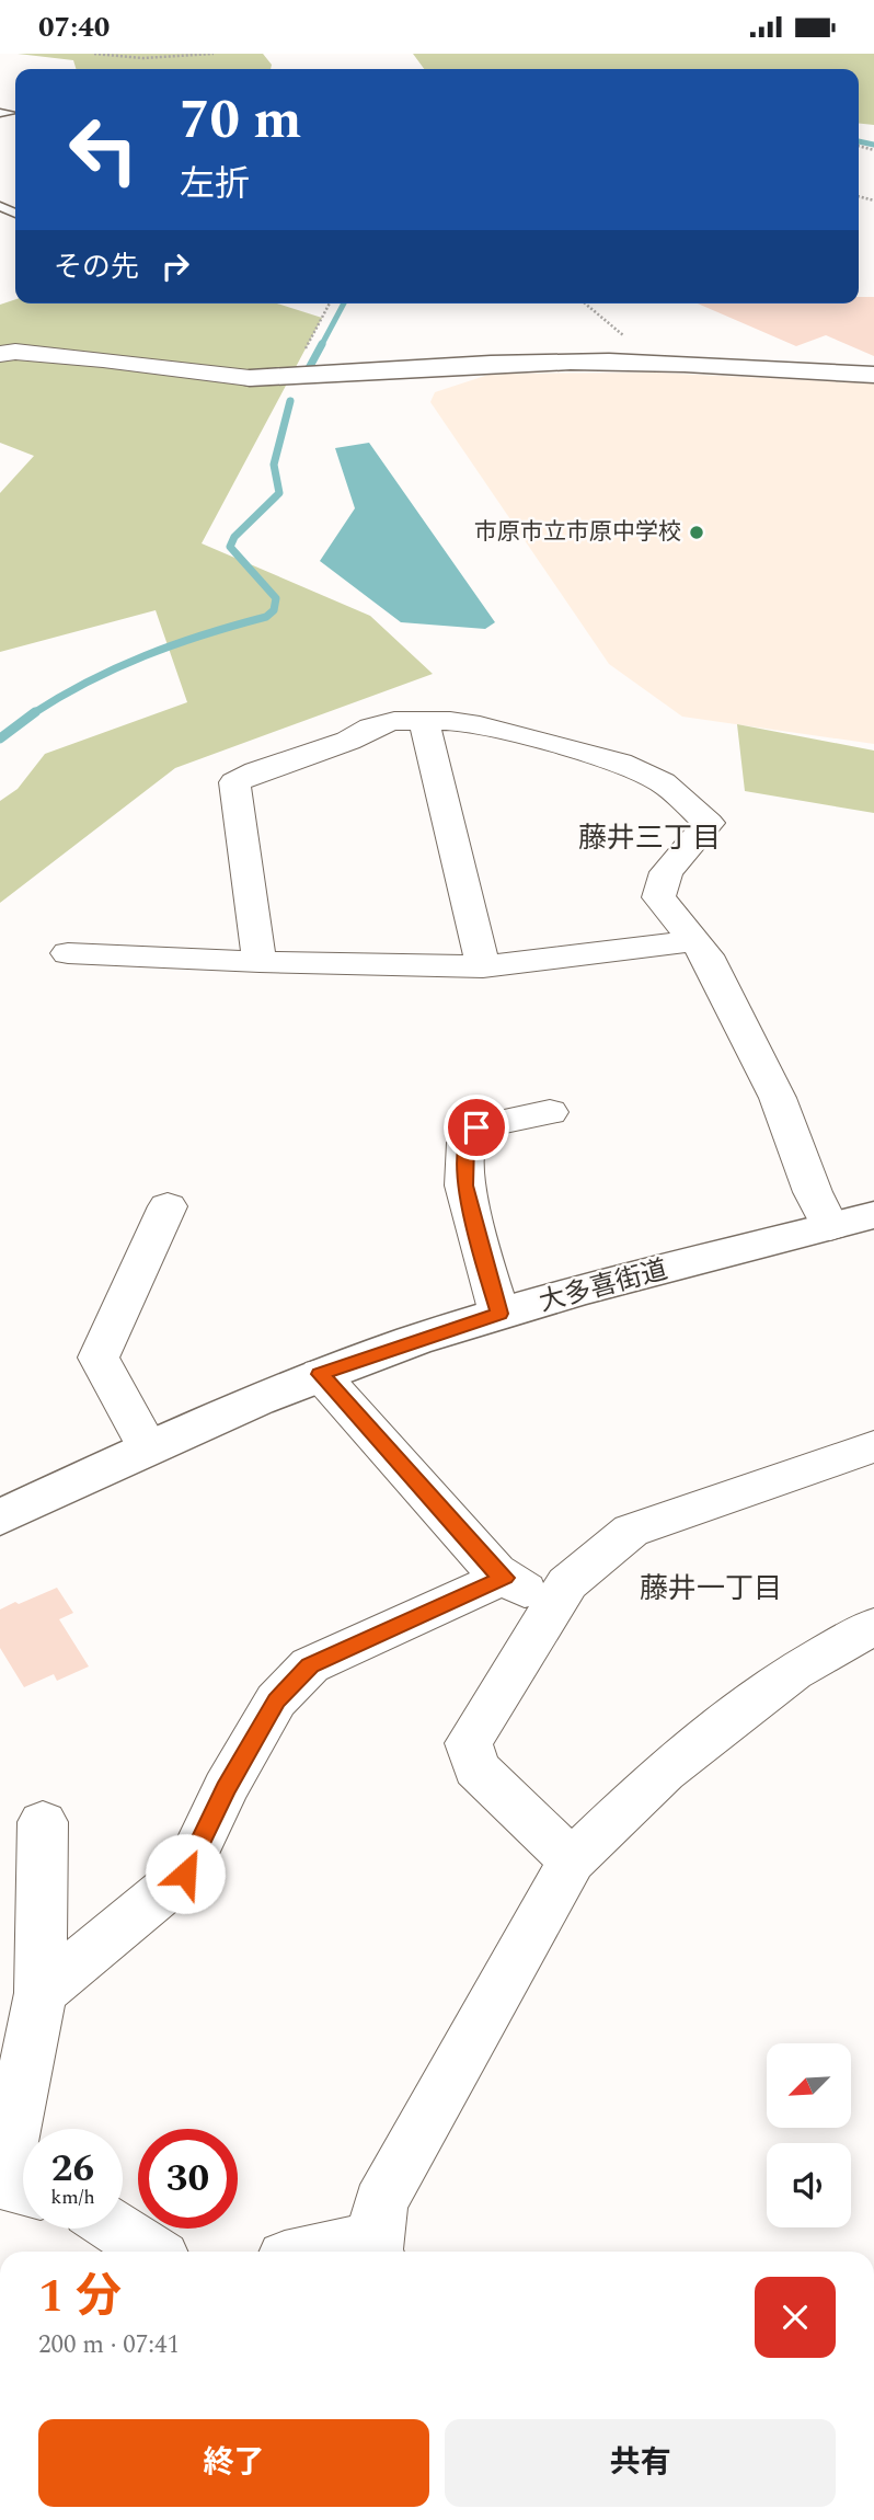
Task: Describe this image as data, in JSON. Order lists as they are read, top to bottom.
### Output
{
  "streets": {
    "main road": ["大多喜街道"]
  },
  "districts": ["藤井三丁目", "藤井一丁目"],
  "places": ["市原市立市原中学校"],
  "north": "bottom left",
  "page": {
    "status": "07:40",
    "turn": ["70 m", "左折"],
    "then": "その先",
    "speed": "26 km/h",
    "limit": "30",
    "heading": ["1 分", "200 m · 07:41"],
    "buttons": ["終了", "共有"]
  }
}
